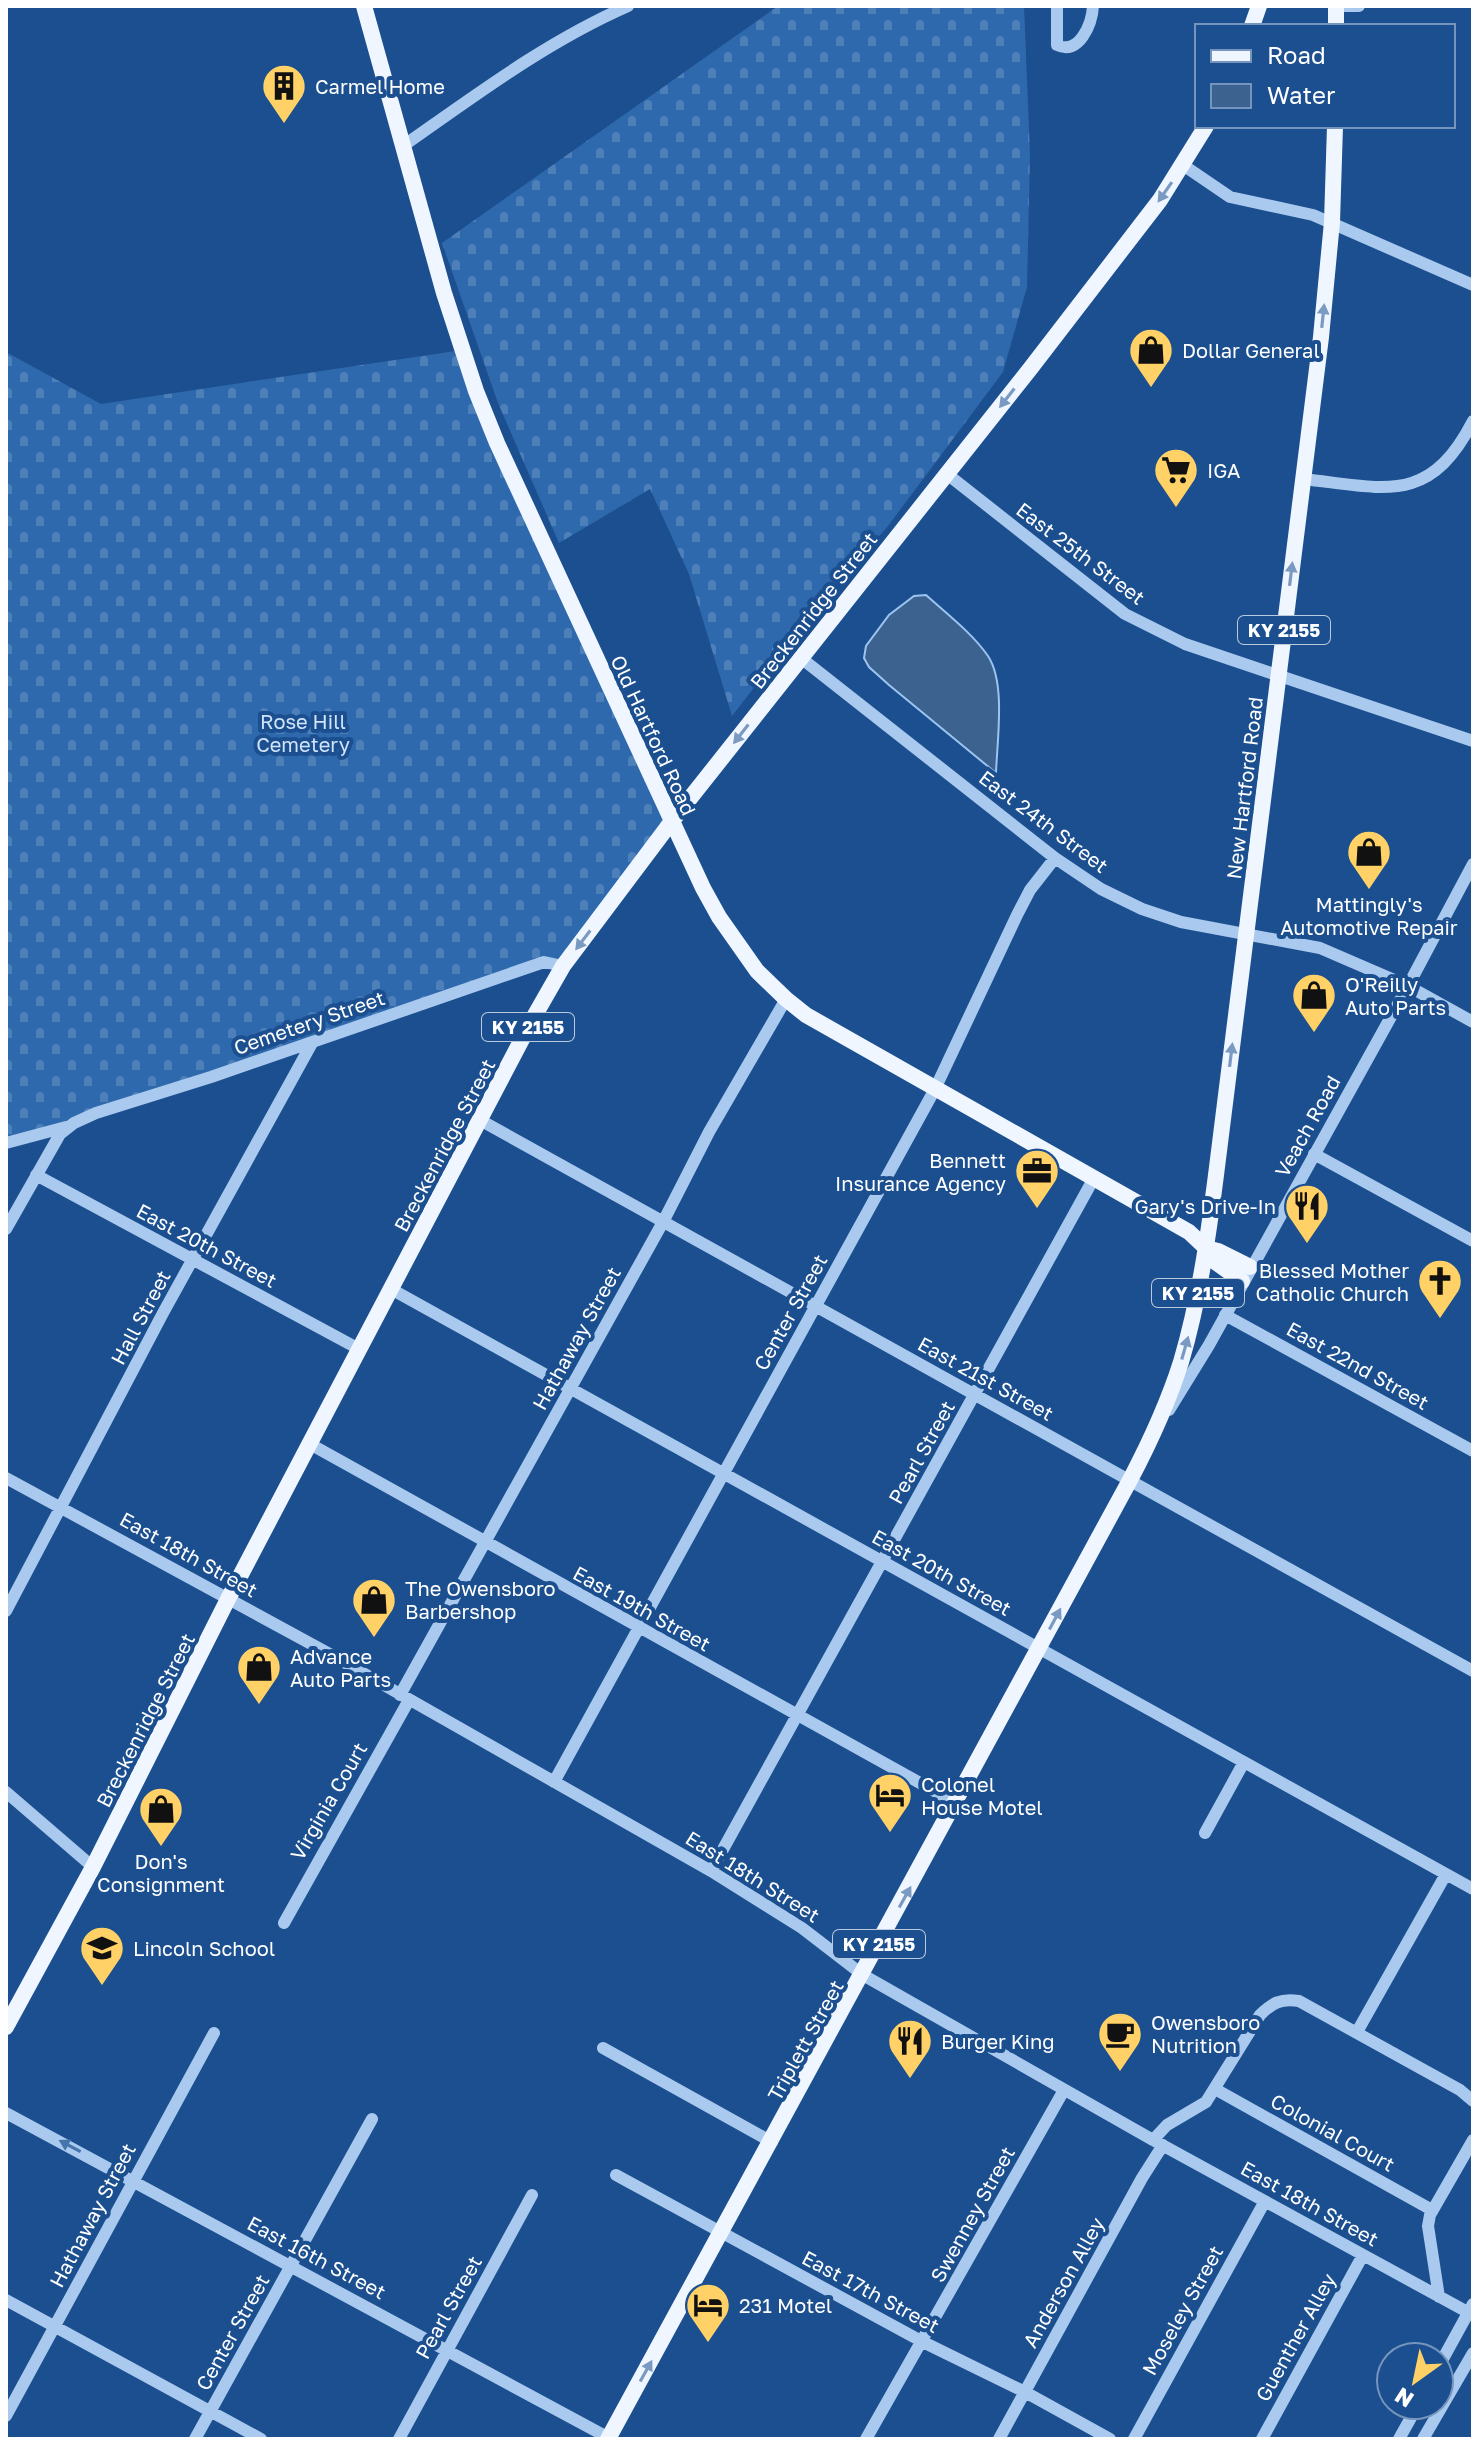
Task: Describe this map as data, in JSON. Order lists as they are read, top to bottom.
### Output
{
  "streets": {
    "main road": [
      "Breckenridge Street",
      "KY 2155",
      "Old Hartford Road",
      "New Hartford Road",
      "Triplett Street"
    ],
    "street": [
      "East 25th Street",
      "East 24th Street",
      "Cemetery Street",
      "Veach Road",
      "East 20th Street",
      "Center Street",
      "Hall Street",
      "Hathaway Street",
      "East 22nd Street",
      "East 21st Street",
      "Pearl Street",
      "East 18th Street",
      "East 19th Street",
      "Virginia Court",
      "Colonial Court",
      "Swenney Street",
      "East 16th Street",
      "Anderson Alley",
      "East 17th Street",
      "Moseley Street",
      "Guenther Alley"
    ]
  },
  "crossings": [
    ["East 25th Street", "Breckenridge Street"],
    ["East 25th Street", "New Hartford Road"],
    ["Breckenridge Street", "Old Hartford Road"],
    ["Breckenridge Street", "East 24th Street"],
    ["Breckenridge Street", "Cemetery Street"],
    ["Breckenridge Street", "East 20th Street"],
    ["Breckenridge Street", "East 21st Street"],
    ["Breckenridge Street", "East 18th Street"],
    ["Breckenridge Street", "East 19th Street"],
    ["Old Hartford Road", "New Hartford Road"],
    ["Old Hartford Road", "Veach Road"],
    ["Old Hartford Road", "Center Street"],
    ["Old Hartford Road", "Hathaway Street"],
    ["Old Hartford Road", "Pearl Street"],
    ["New Hartford Road", "East 24th Street"],
    ["New Hartford Road", "Veach Road"],
    ["New Hartford Road", "Triplett Street"],
    ["East 24th Street", "Veach Road"],
    ["East 24th Street", "Center Street"],
    ["Cemetery Street", "Hall Street"],
    ["Veach Road", "East 22nd Street"],
    ["Veach Road", "Triplett Street"],
    ["East 20th Street", "Center Street"],
    ["East 20th Street", "Hall Street"],
    ["East 20th Street", "Hathaway Street"],
    ["East 20th Street", "Pearl Street"],
    ["East 20th Street", "Triplett Street"],
    ["Center Street", "East 21st Street"],
    ["Center Street", "East 18th Street"],
    ["Center Street", "East 19th Street"],
    ["Center Street", "East 16th Street"],
    ["Hall Street", "East 18th Street"],
    ["Hathaway Street", "East 21st Street"],
    ["Hathaway Street", "East 18th Street"],
    ["Hathaway Street", "East 19th Street"],
    ["Hathaway Street", "Virginia Court"],
    ["Hathaway Street", "East 16th Street"],
    ["East 21st Street", "Pearl Street"],
    ["East 21st Street", "Triplett Street"],
    ["Pearl Street", "East 18th Street"],
    ["Pearl Street", "East 19th Street"],
    ["Pearl Street", "East 16th Street"],
    ["East 18th Street", "Virginia Court"],
    ["East 18th Street", "Triplett Street"],
    ["East 18th Street", "Swenney Street"],
    ["East 18th Street", "Anderson Alley"],
    ["East 18th Street", "Moseley Street"],
    ["East 18th Street", "Guenther Alley"],
    ["East 19th Street", "Triplett Street"],
    ["Triplett Street", "East 16th Street"],
    ["Triplett Street", "East 17th Street"],
    ["Swenney Street", "East 17th Street"],
    ["Anderson Alley", "East 17th Street"]
  ],
  "one_way": ["New Hartford Road", "Triplett Street"],
  "parks": ["Rose Hill Cemetery"],
  "places": {
    "building": ["Carmel Home"],
    "shop": [
      "Dollar General",
      "Mattingly's Automotive Repair",
      "O'Reilly Auto Parts",
      "The Owensboro Barbershop",
      "Advance Auto Parts",
      "Don's Consignment"
    ],
    "supermarket": ["IGA"],
    "office": ["Bennett Insurance Agency"],
    "restaurant": ["Gary's Drive-In", "Burger King"],
    "church": ["Blessed Mother Catholic Church"],
    "hotel": ["Colonel House Motel", "231 Motel"],
    "school or university": ["Lincoln School"],
    "cafe": ["Owensboro Nutrition"]
  },
  "legend": ["Road", "Water"],
  "north": "bottom left"
}
